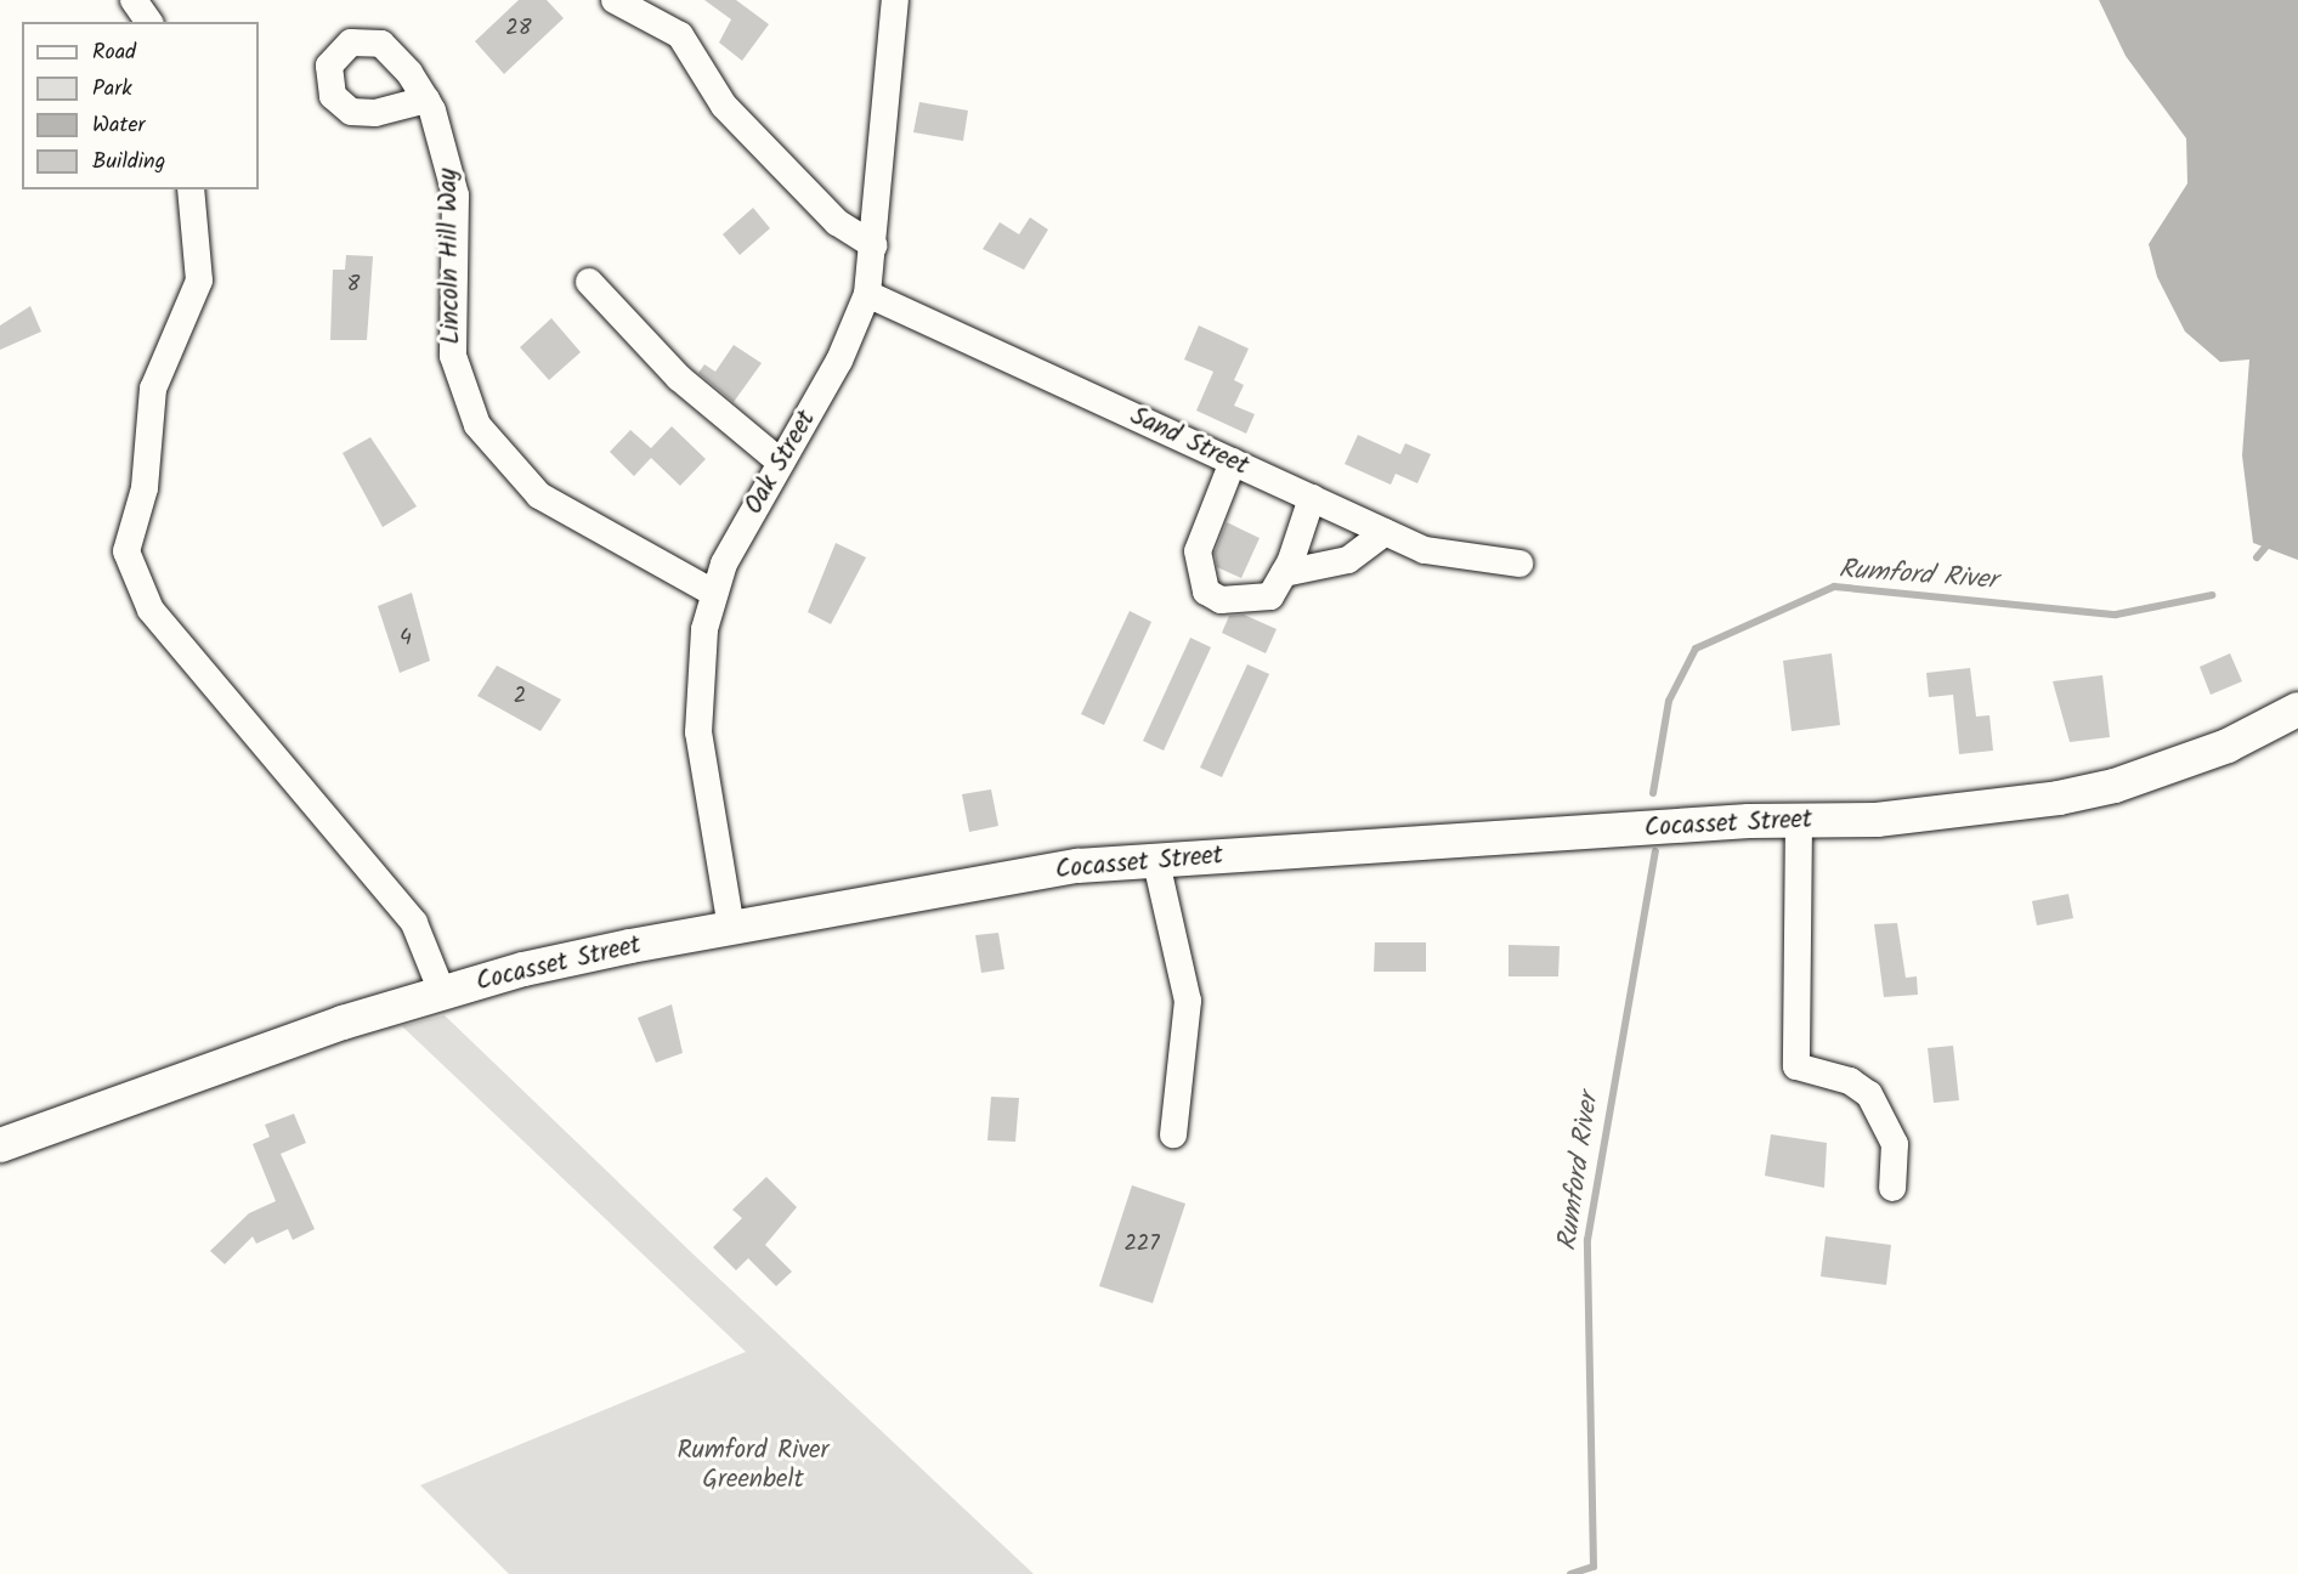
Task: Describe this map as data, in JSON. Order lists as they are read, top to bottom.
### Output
{
  "streets": {
    "main road": ["Cocasset Street"],
    "street": ["Lincoln Hill Way", "Sand Street", "Oak Street"]
  },
  "crossings": [
    ["Lincoln Hill Way", "Oak Street"],
    ["Sand Street", "Oak Street"],
    ["Oak Street", "Cocasset Street"]
  ],
  "water": ["Rumford River"],
  "parks": ["Rumford River Greenbelt"],
  "house_numbers": [
    "28",
    "8",
    "4",
    "2",
    "227"
  ],
  "legend": [
    "Road",
    "Park",
    "Water",
    "Building"
  ]
}
